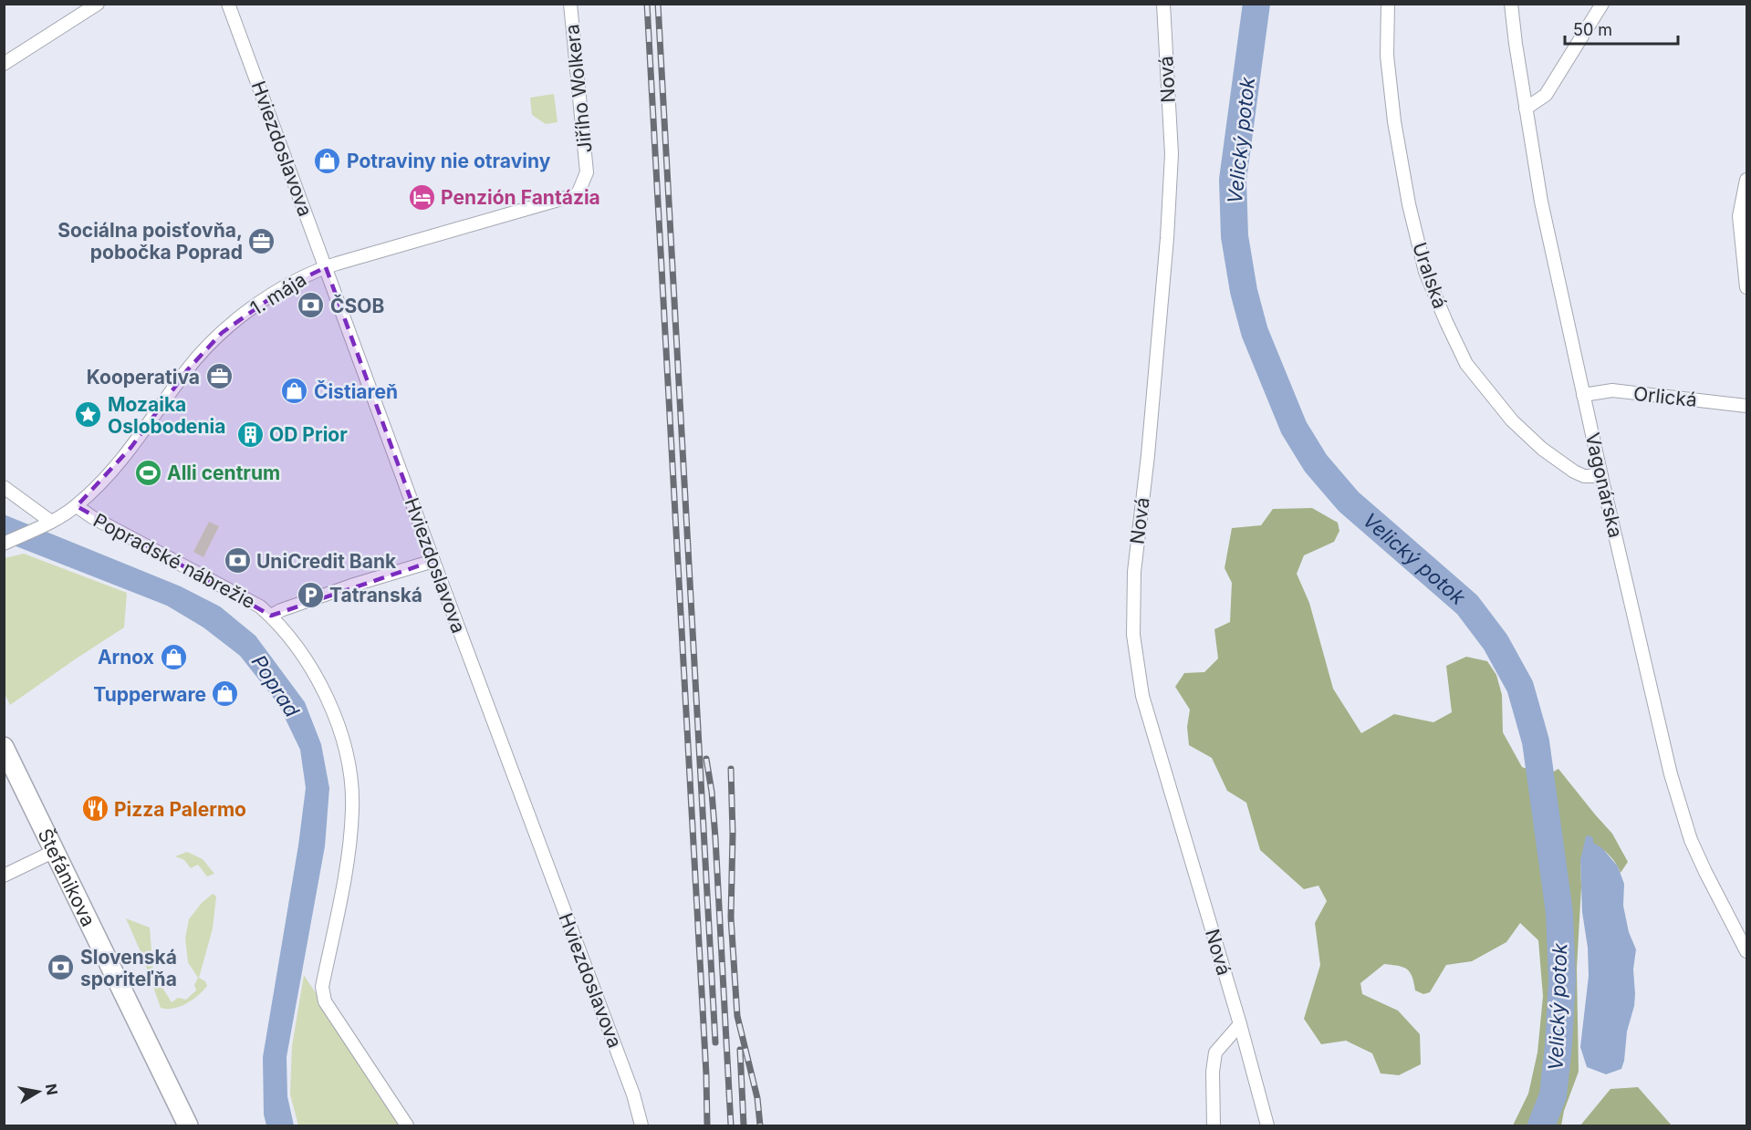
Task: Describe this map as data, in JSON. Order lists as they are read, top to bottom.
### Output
{
  "streets": {
    "main road": ["Štefánikova"],
    "street": [
      "Nová",
      "Jiřího Wolkera",
      "Hviezdoslavova",
      "Uralská",
      "1. mája",
      "Orlická",
      "Vagonárska",
      "Popradské nábrežie"
    ]
  },
  "crossings": [
    ["Jiřího Wolkera", "1. mája"],
    ["Hviezdoslavova", "1. mája"],
    ["Uralská", "Vagonárska"],
    ["1. mája", "Popradské nábrežie"],
    ["Orlická", "Vagonárska"]
  ],
  "water": ["Velický potok", "Poprad"],
  "places": {
    "shop": [
      "Potraviny nie otraviny",
      "Čistiareň",
      "Arnox",
      "Tupperware"
    ],
    "hotel": ["Penzión Fantázia"],
    "office": ["Sociálna poisťovňa, pobočka Poprad", "Kooperativa"],
    "bank": ["ČSOB", "UniCredit Bank", "Slovenská sporiteľňa"],
    "place": ["Mozaika Oslobodenia"],
    "building": ["OD Prior"],
    "sports": ["Alli centrum"],
    "parking": ["Tatranská"],
    "restaurant": ["Pizza Palermo"]
  },
  "scale_bar": "50 m",
  "north": "right"
}
